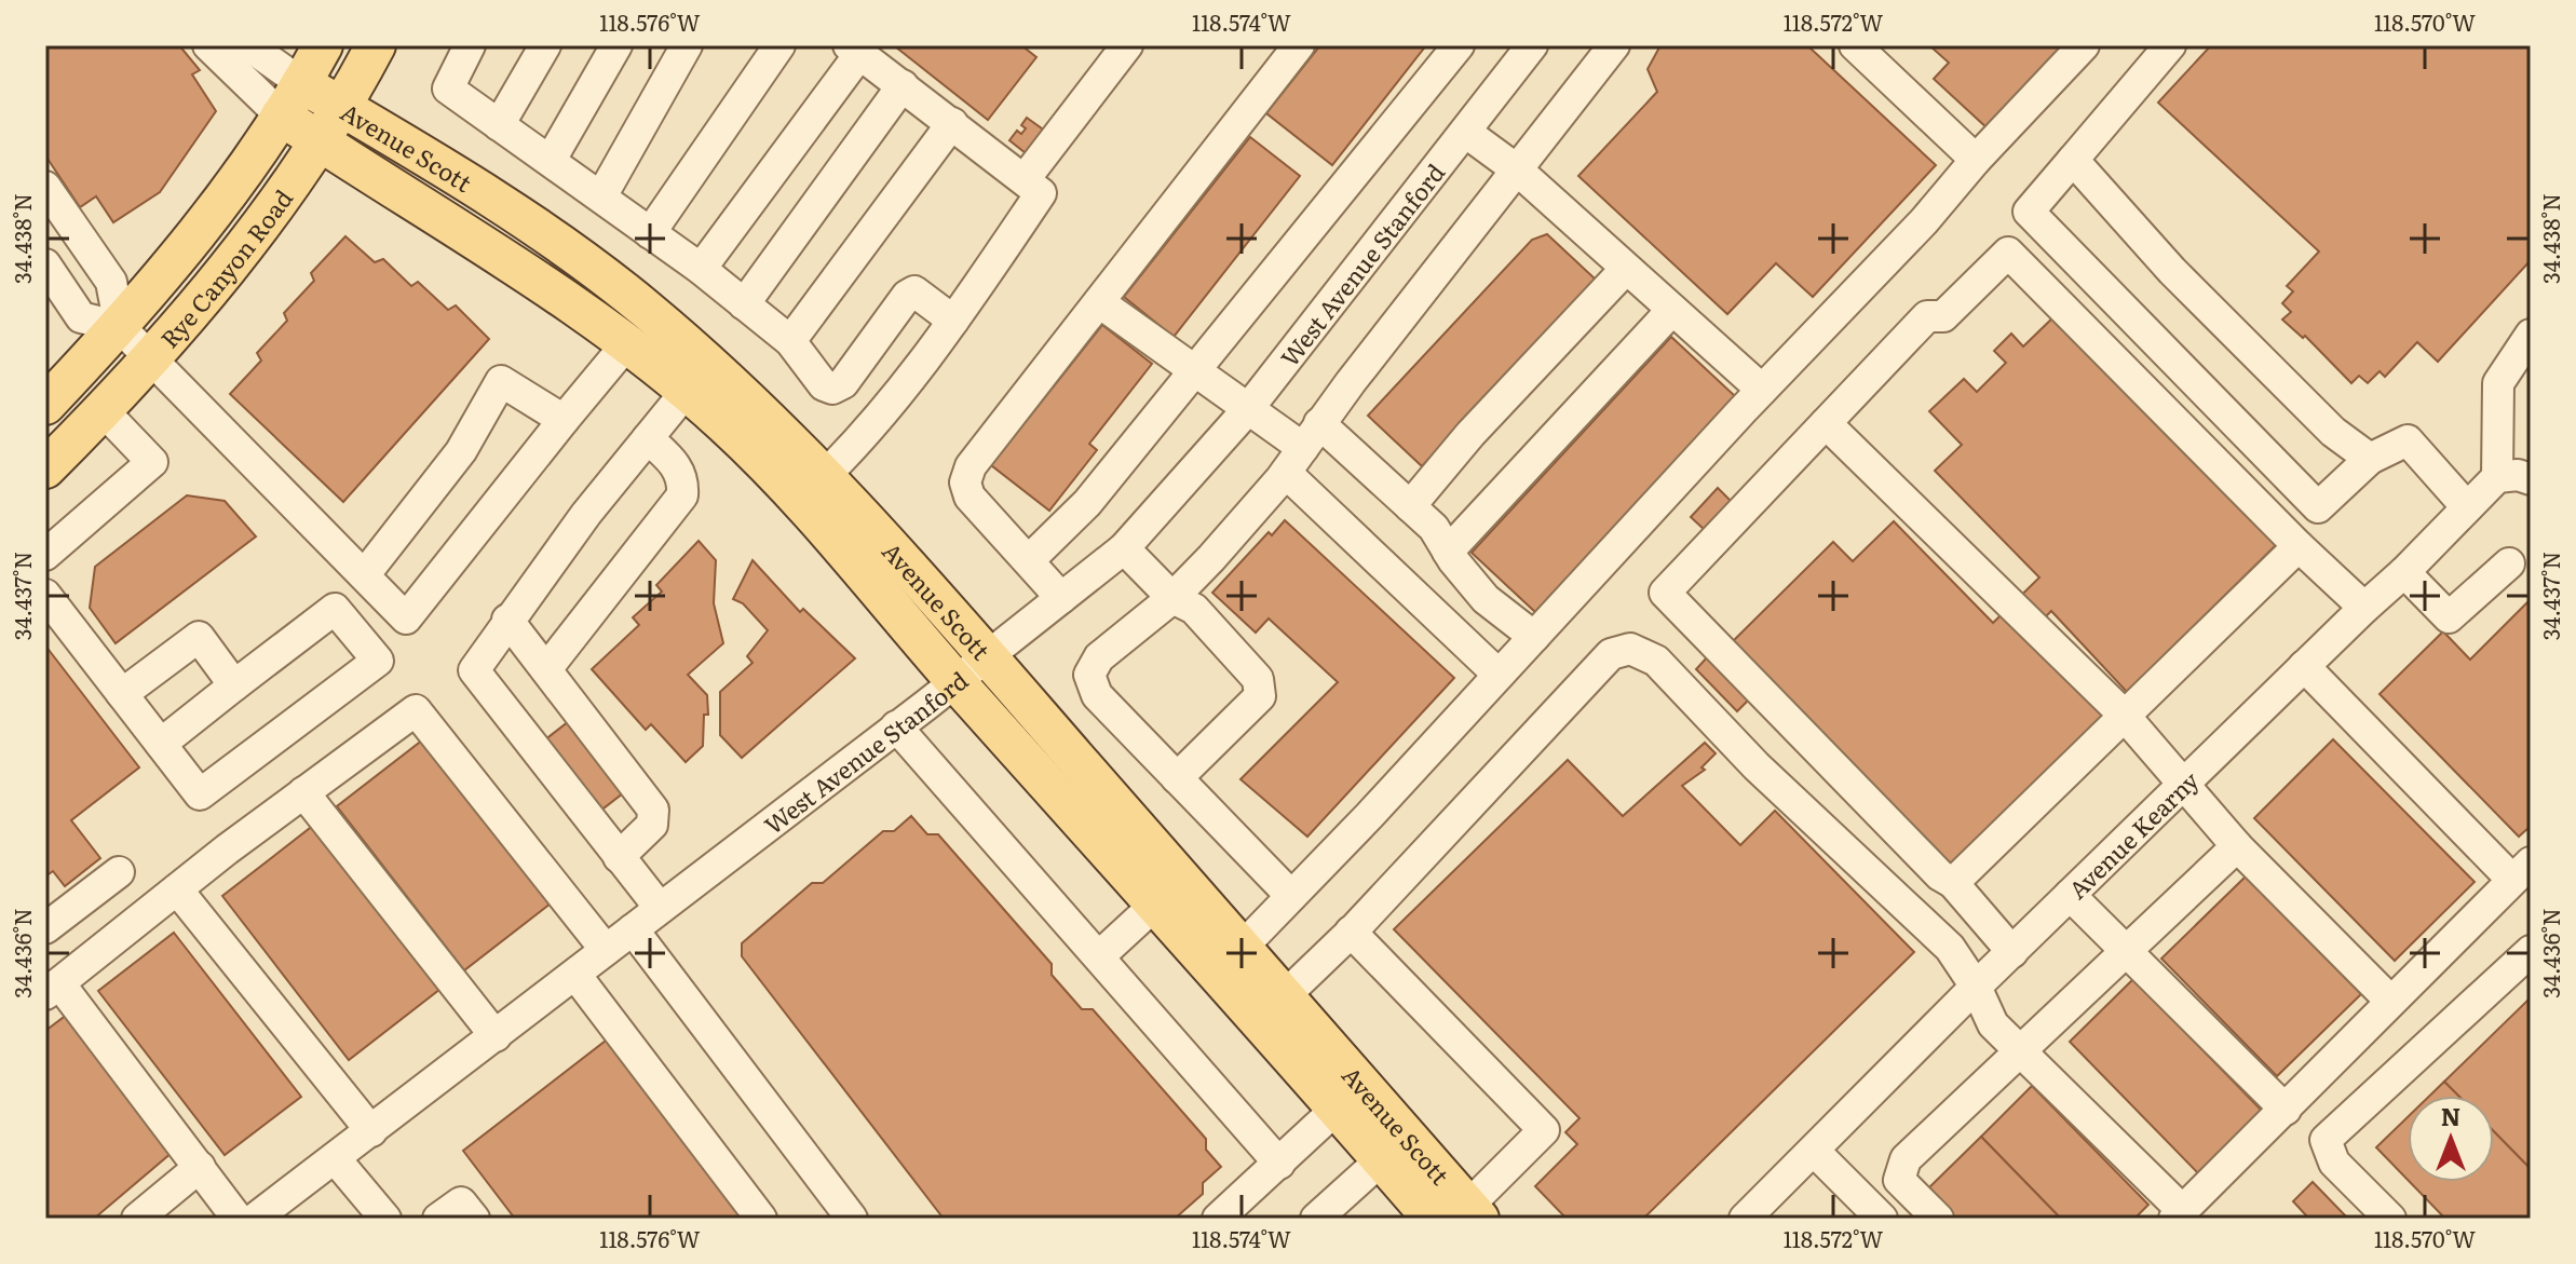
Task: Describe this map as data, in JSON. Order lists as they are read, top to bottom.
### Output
{
  "streets": {
    "main road": ["Avenue Scott", "Rye Canyon Road"],
    "street": ["West Avenue Stanford", "Avenue Kearny"]
  },
  "crossings": [
    ["Avenue Scott", "West Avenue Stanford"],
    ["Avenue Scott", "Rye Canyon Road"]
  ],
  "north": "top",
  "coordinates": [
    "118.576°W",
    "118.574°W",
    "118.572°W",
    "118.570°W",
    "34.438°N",
    "34.437°N",
    "34.436°N"
  ]
}
